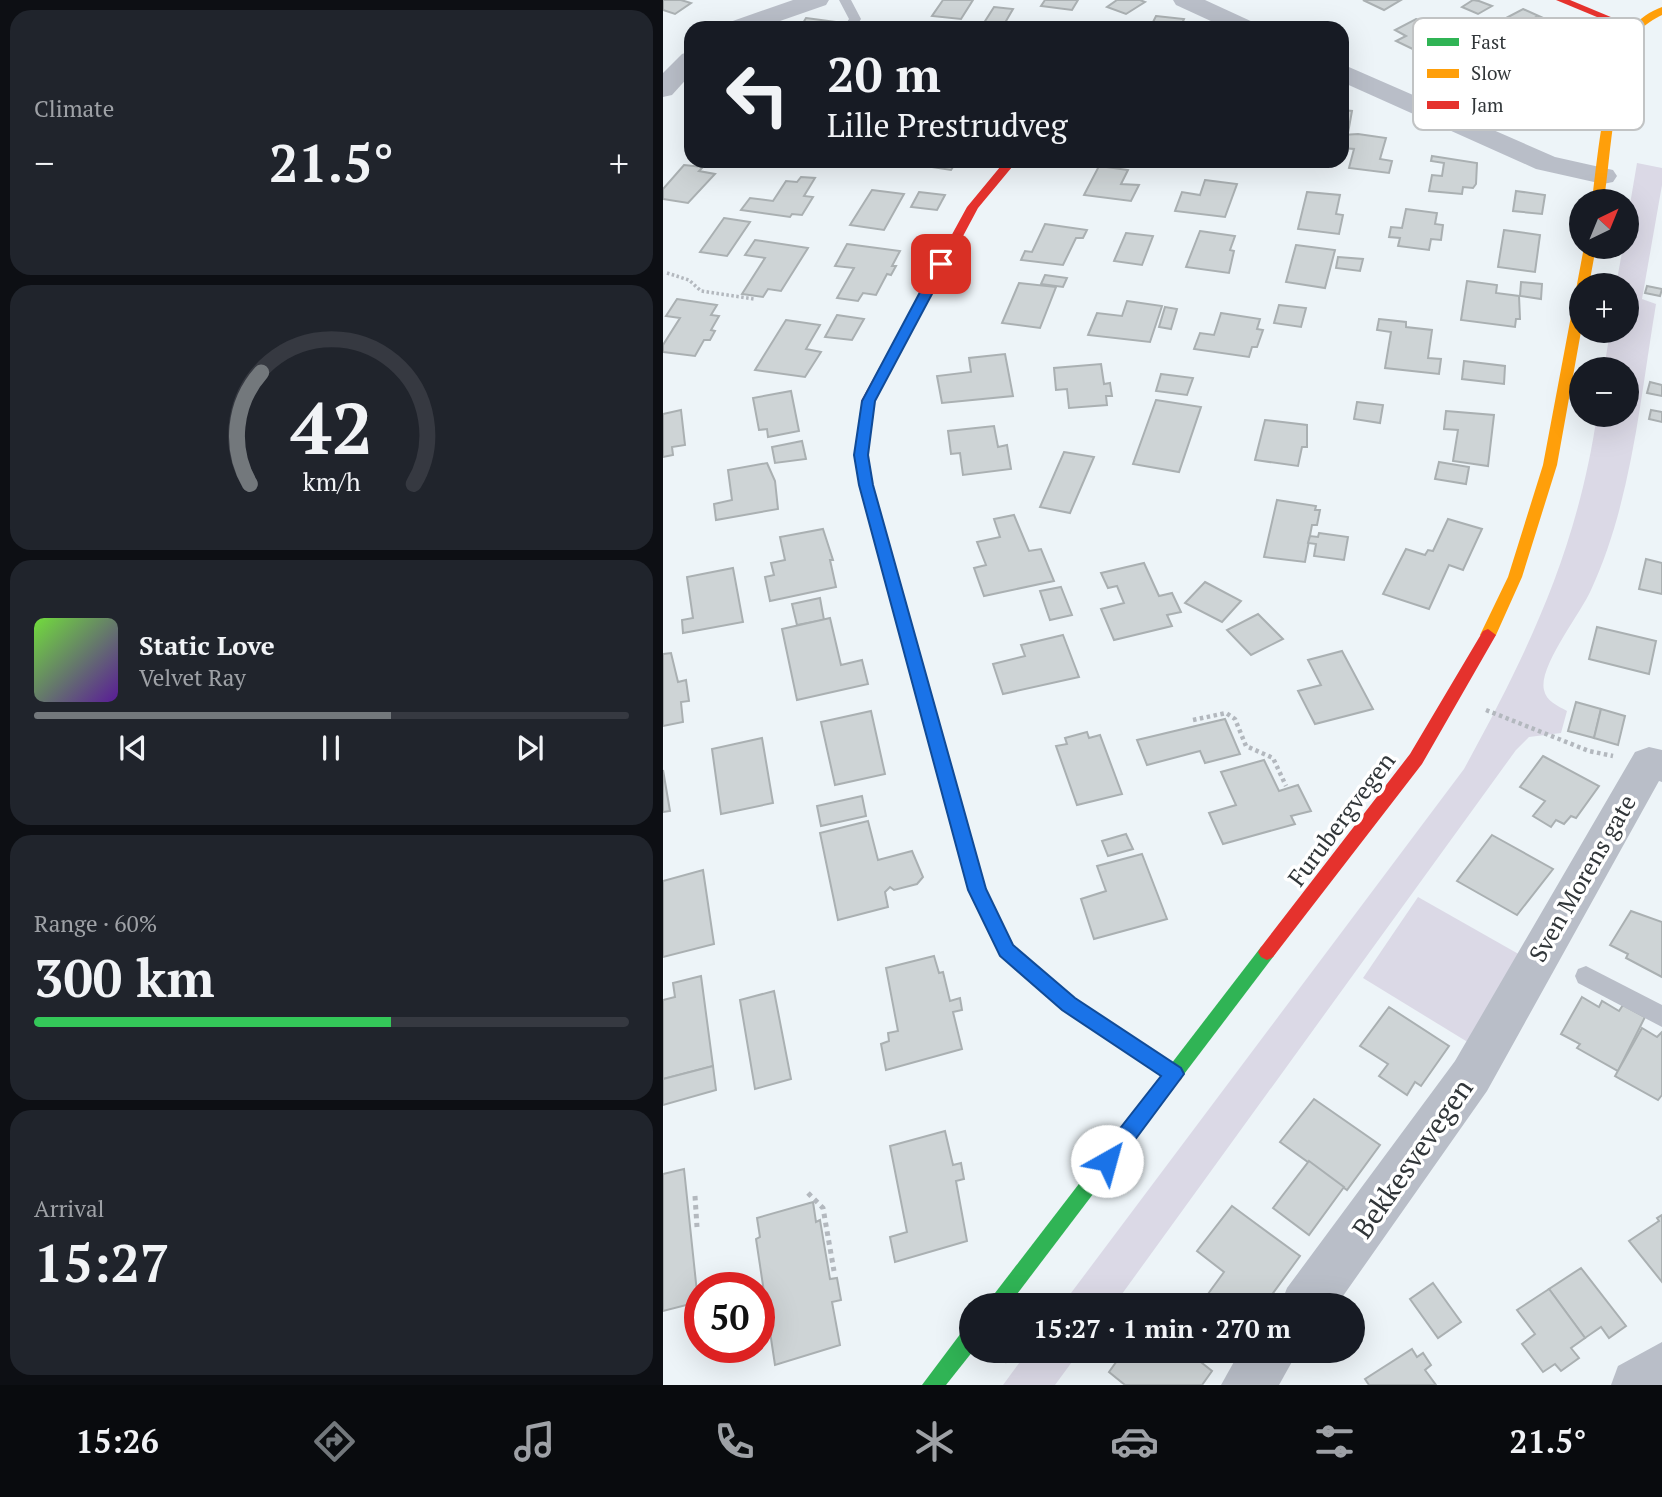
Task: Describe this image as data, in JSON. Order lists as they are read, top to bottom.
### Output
{
  "streets": {
    "main road": ["Furubergvegen"],
    "street": ["Sven Morens gate", "Bekkesvevegen"]
  },
  "crossings": [
    ["Sven Morens gate", "Bekkesvevegen"]
  ],
  "legend": ["Fast", "Slow", "Jam"],
  "north": "top right",
  "page": {
    "tile": [
      "Climate",
      ["Range · 60%", "300 km"],
      ["Arrival", "15:27"]
    ],
    "turn": ["20 m", "Lille Prestrudveg"],
    "heat": ["−", "21.5°", "+"],
    "map_buttons": ["+", "−"],
    "song": ["Static Love", "Velvet Ray"],
    "limit": "50",
    "trip": "15:27 · 1 min · 270 m",
    "tabs": ["15:26", "21.5°"],
    "gauge": ["42", "km/h"]
  }
}
